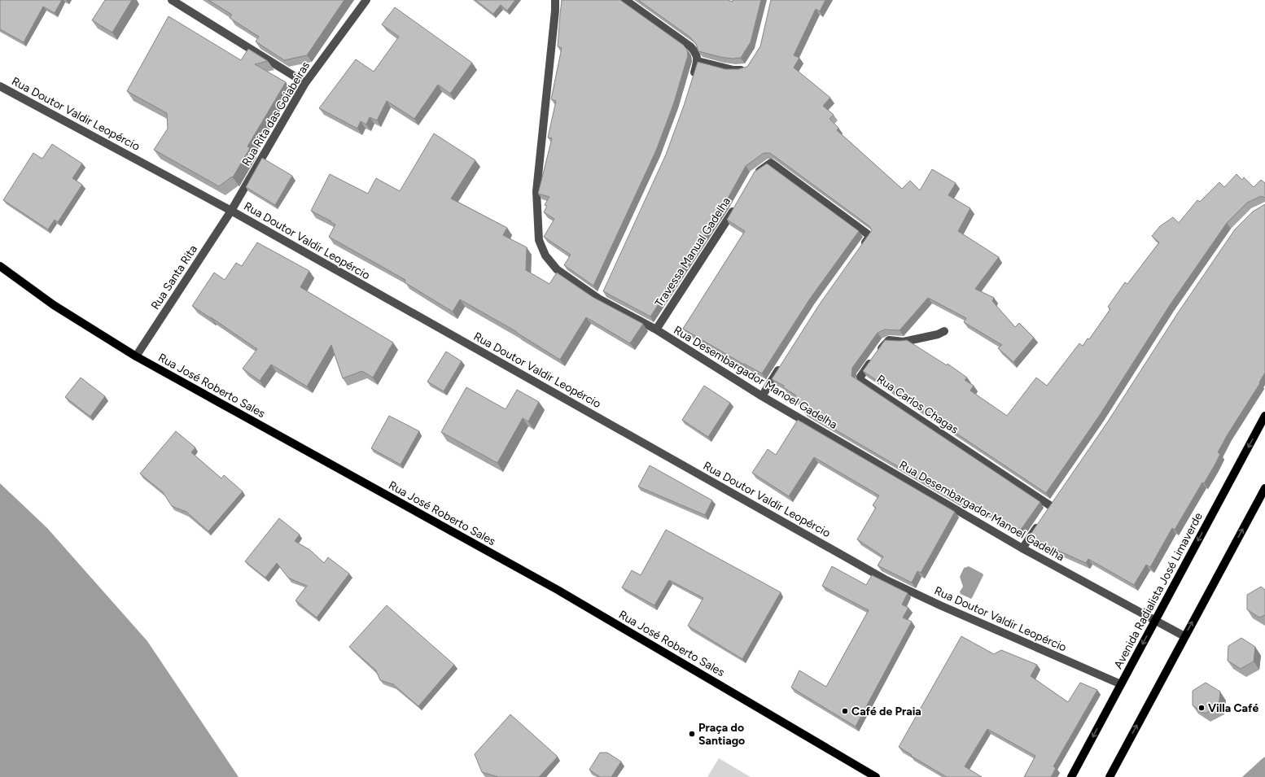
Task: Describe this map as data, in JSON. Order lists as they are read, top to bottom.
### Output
{
  "streets": {
    "main road": ["Rua José Roberto Sales", "Avenida Radialista José Limaverde"],
    "street": [
      "Rua Doutor Valdir Leopércio",
      "Rua Rita das Goiabeiras",
      "Travessa Manual Gadelha",
      "Rua Santa Rita",
      "Rua Desembargador Manoel Gadelha",
      "Rua Carlos Chagas"
    ]
  },
  "crossings": [
    ["Rua Doutor Valdir Leopércio", "Rua Rita das Goiabeiras"],
    ["Rua Doutor Valdir Leopércio", "Rua Santa Rita"],
    ["Rua Doutor Valdir Leopércio", "Avenida Radialista José Limaverde"],
    ["Rua Rita das Goiabeiras", "Rua Santa Rita"],
    ["Travessa Manual Gadelha", "Rua Desembargador Manoel Gadelha"],
    ["Rua Santa Rita", "Rua José Roberto Sales"],
    ["Rua Desembargador Manoel Gadelha", "Avenida Radialista José Limaverde"]
  ],
  "places": ["Villa Café", "Café de Praia", "Praça do Santiago"]
}
